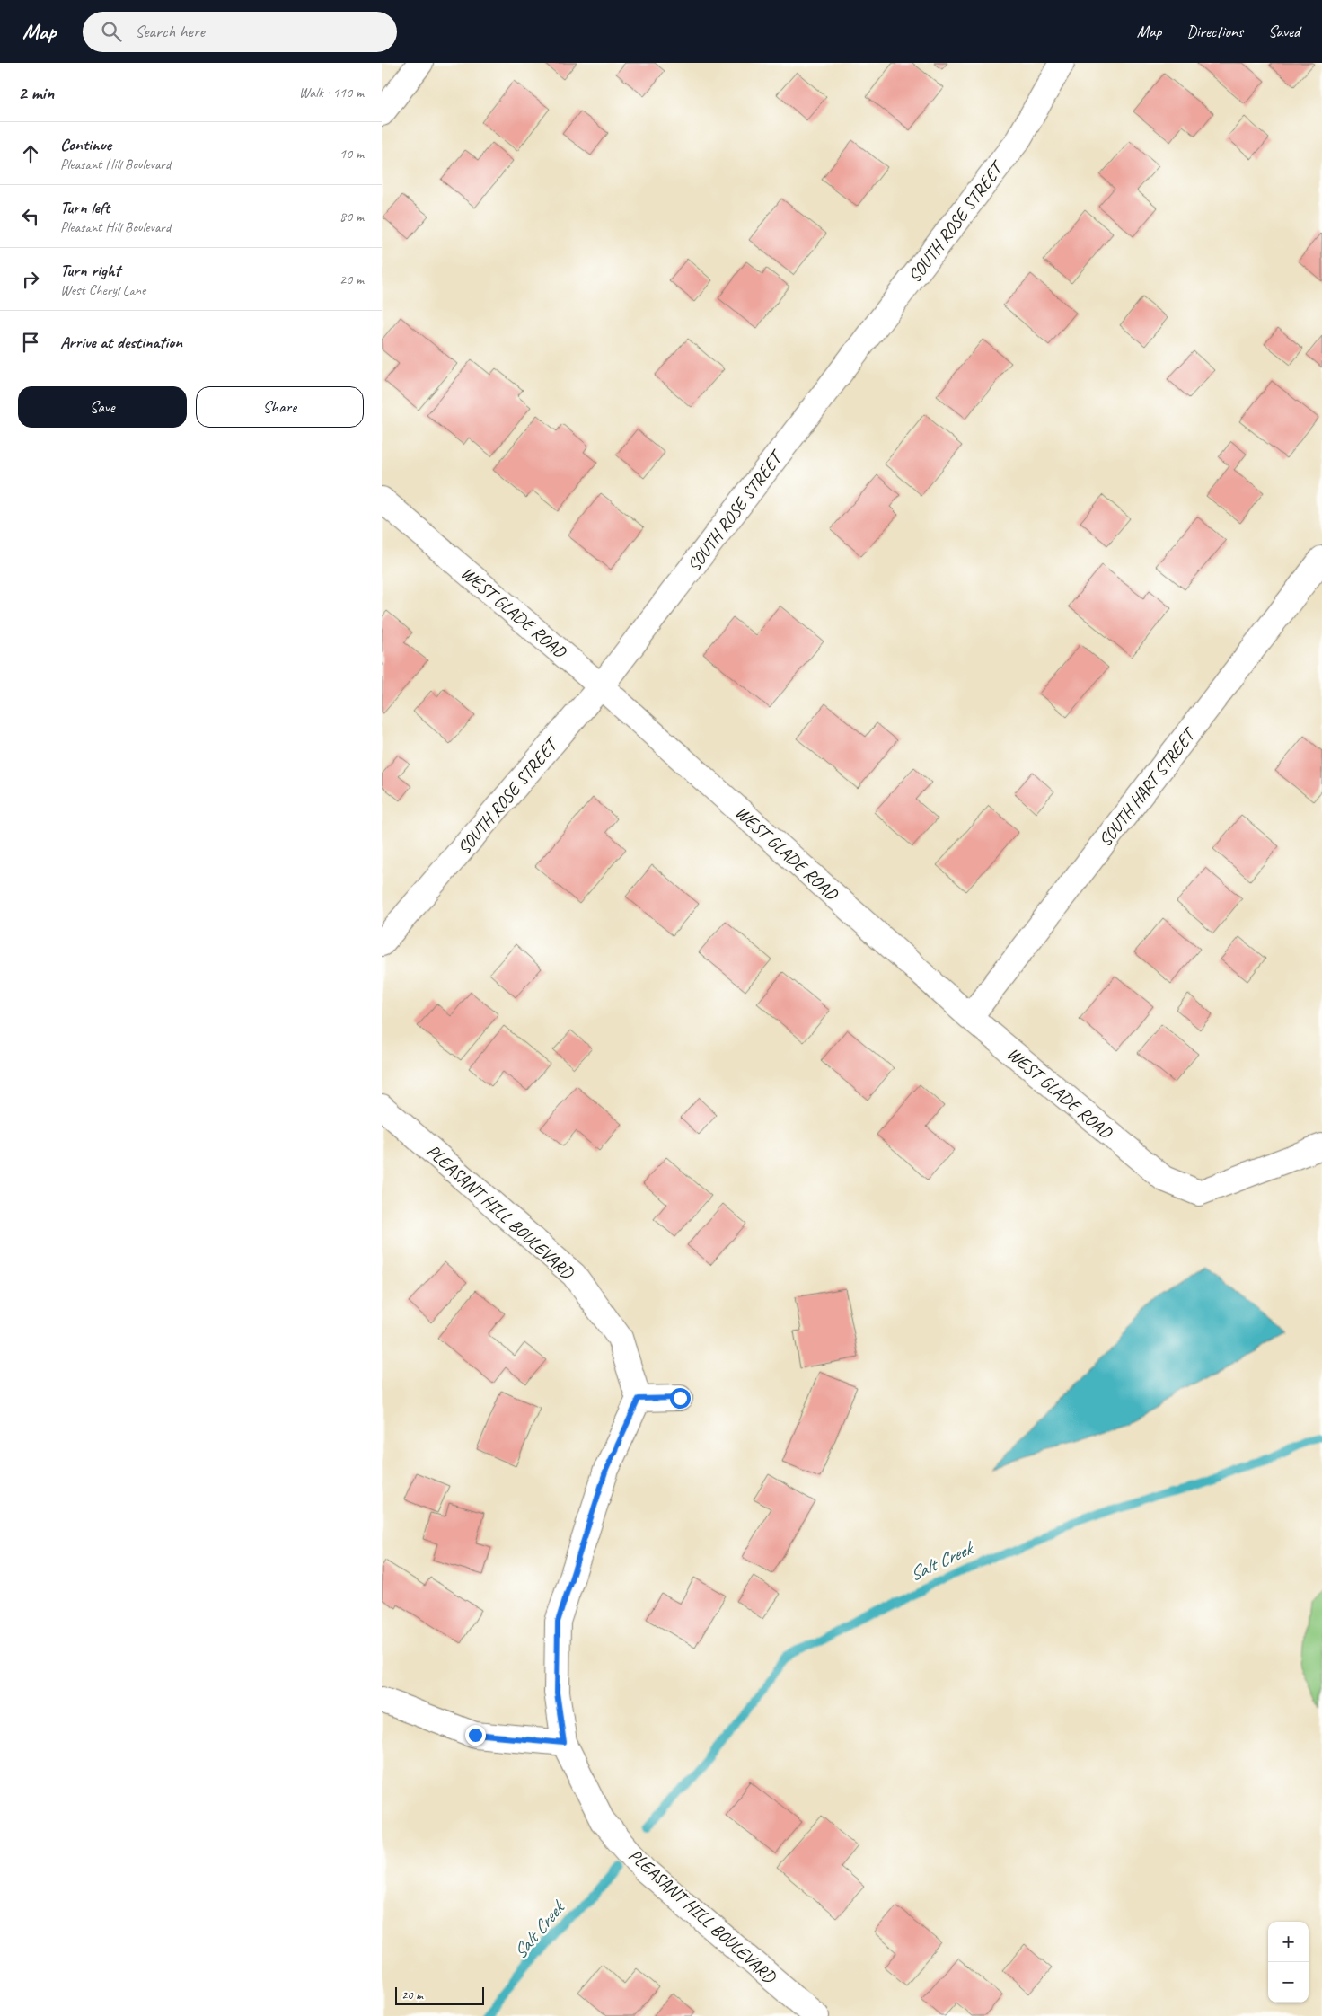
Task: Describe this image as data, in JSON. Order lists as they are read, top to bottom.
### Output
{
  "streets": {
    "street": [
      "SOUTH ROSE STREET",
      "WEST GLADE ROAD",
      "SOUTH HART STREET",
      "PLEASANT HILL BOULEVARD"
    ]
  },
  "crossings": [
    ["SOUTH ROSE STREET", "WEST GLADE ROAD"],
    ["WEST GLADE ROAD", "SOUTH HART STREET"]
  ],
  "water": ["Salt Creek"],
  "scale_bar": "20 m",
  "page": {
    "header": "Map",
    "search": "Search here",
    "nav": ["Map", "Directions", "Saved"],
    "heading": ["2 min", "Walk · 110 m"],
    "list": [
      ["Continue", "Pleasant Hill Boulevard", "10 m"],
      ["Turn left", "Pleasant Hill Boulevard", "80 m"],
      ["Turn right", "West Cheryl Lane", "20 m"],
      "Arrive at destination"
    ],
    "buttons": ["Save", "Share"],
    "map_buttons": ["+", "−"],
    "scale": "20 m"
  }
}
